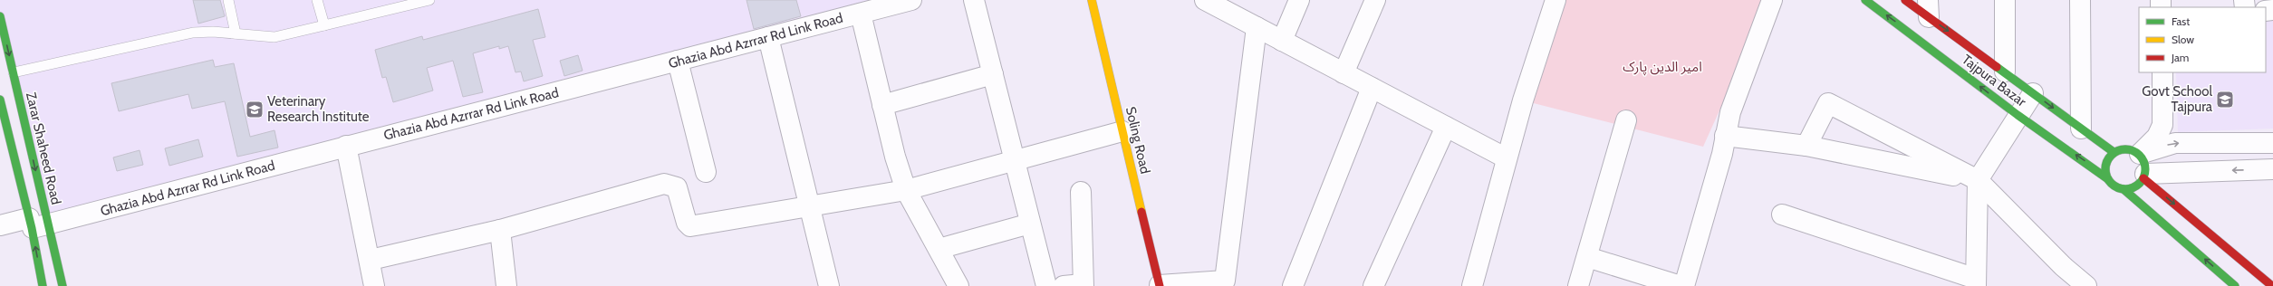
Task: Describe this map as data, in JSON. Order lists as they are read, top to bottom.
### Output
{
  "streets": {
    "street": [
      "Ghazia Abd Azrrar Rd Link Road",
      "Tajpura Bazar",
      "Soling Road",
      "Zarar Shaheed Road"
    ]
  },
  "crossings": [
    ["Ghazia Abd Azrrar Rd Link Road", "Zarar Shaheed Road"]
  ],
  "parks": ["امیر الدین پارک"],
  "places": {
    "school or university": ["Govt School Tajpura", "Veterinary Research Institute"]
  },
  "legend": ["Fast", "Slow", "Jam"]
}
